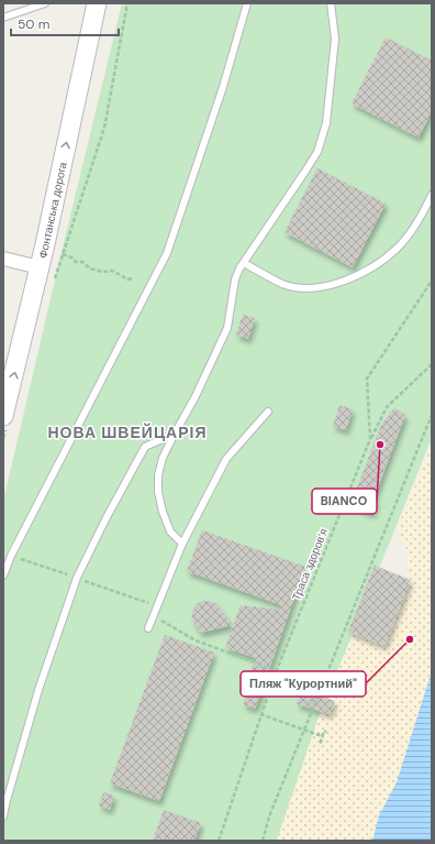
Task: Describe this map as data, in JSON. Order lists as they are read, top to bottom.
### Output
{
  "streets": {
    "main road": ["Фонтанська дорога"],
    "path": ["Траса здоров’я"]
  },
  "one_way": ["Фонтанська дорога"],
  "districts": ["НОВА ШВЕЙЦАРІЯ"],
  "places": ["BIANCO", "Пляж \"Курортний\""],
  "scale_bar": "50 m"
}
